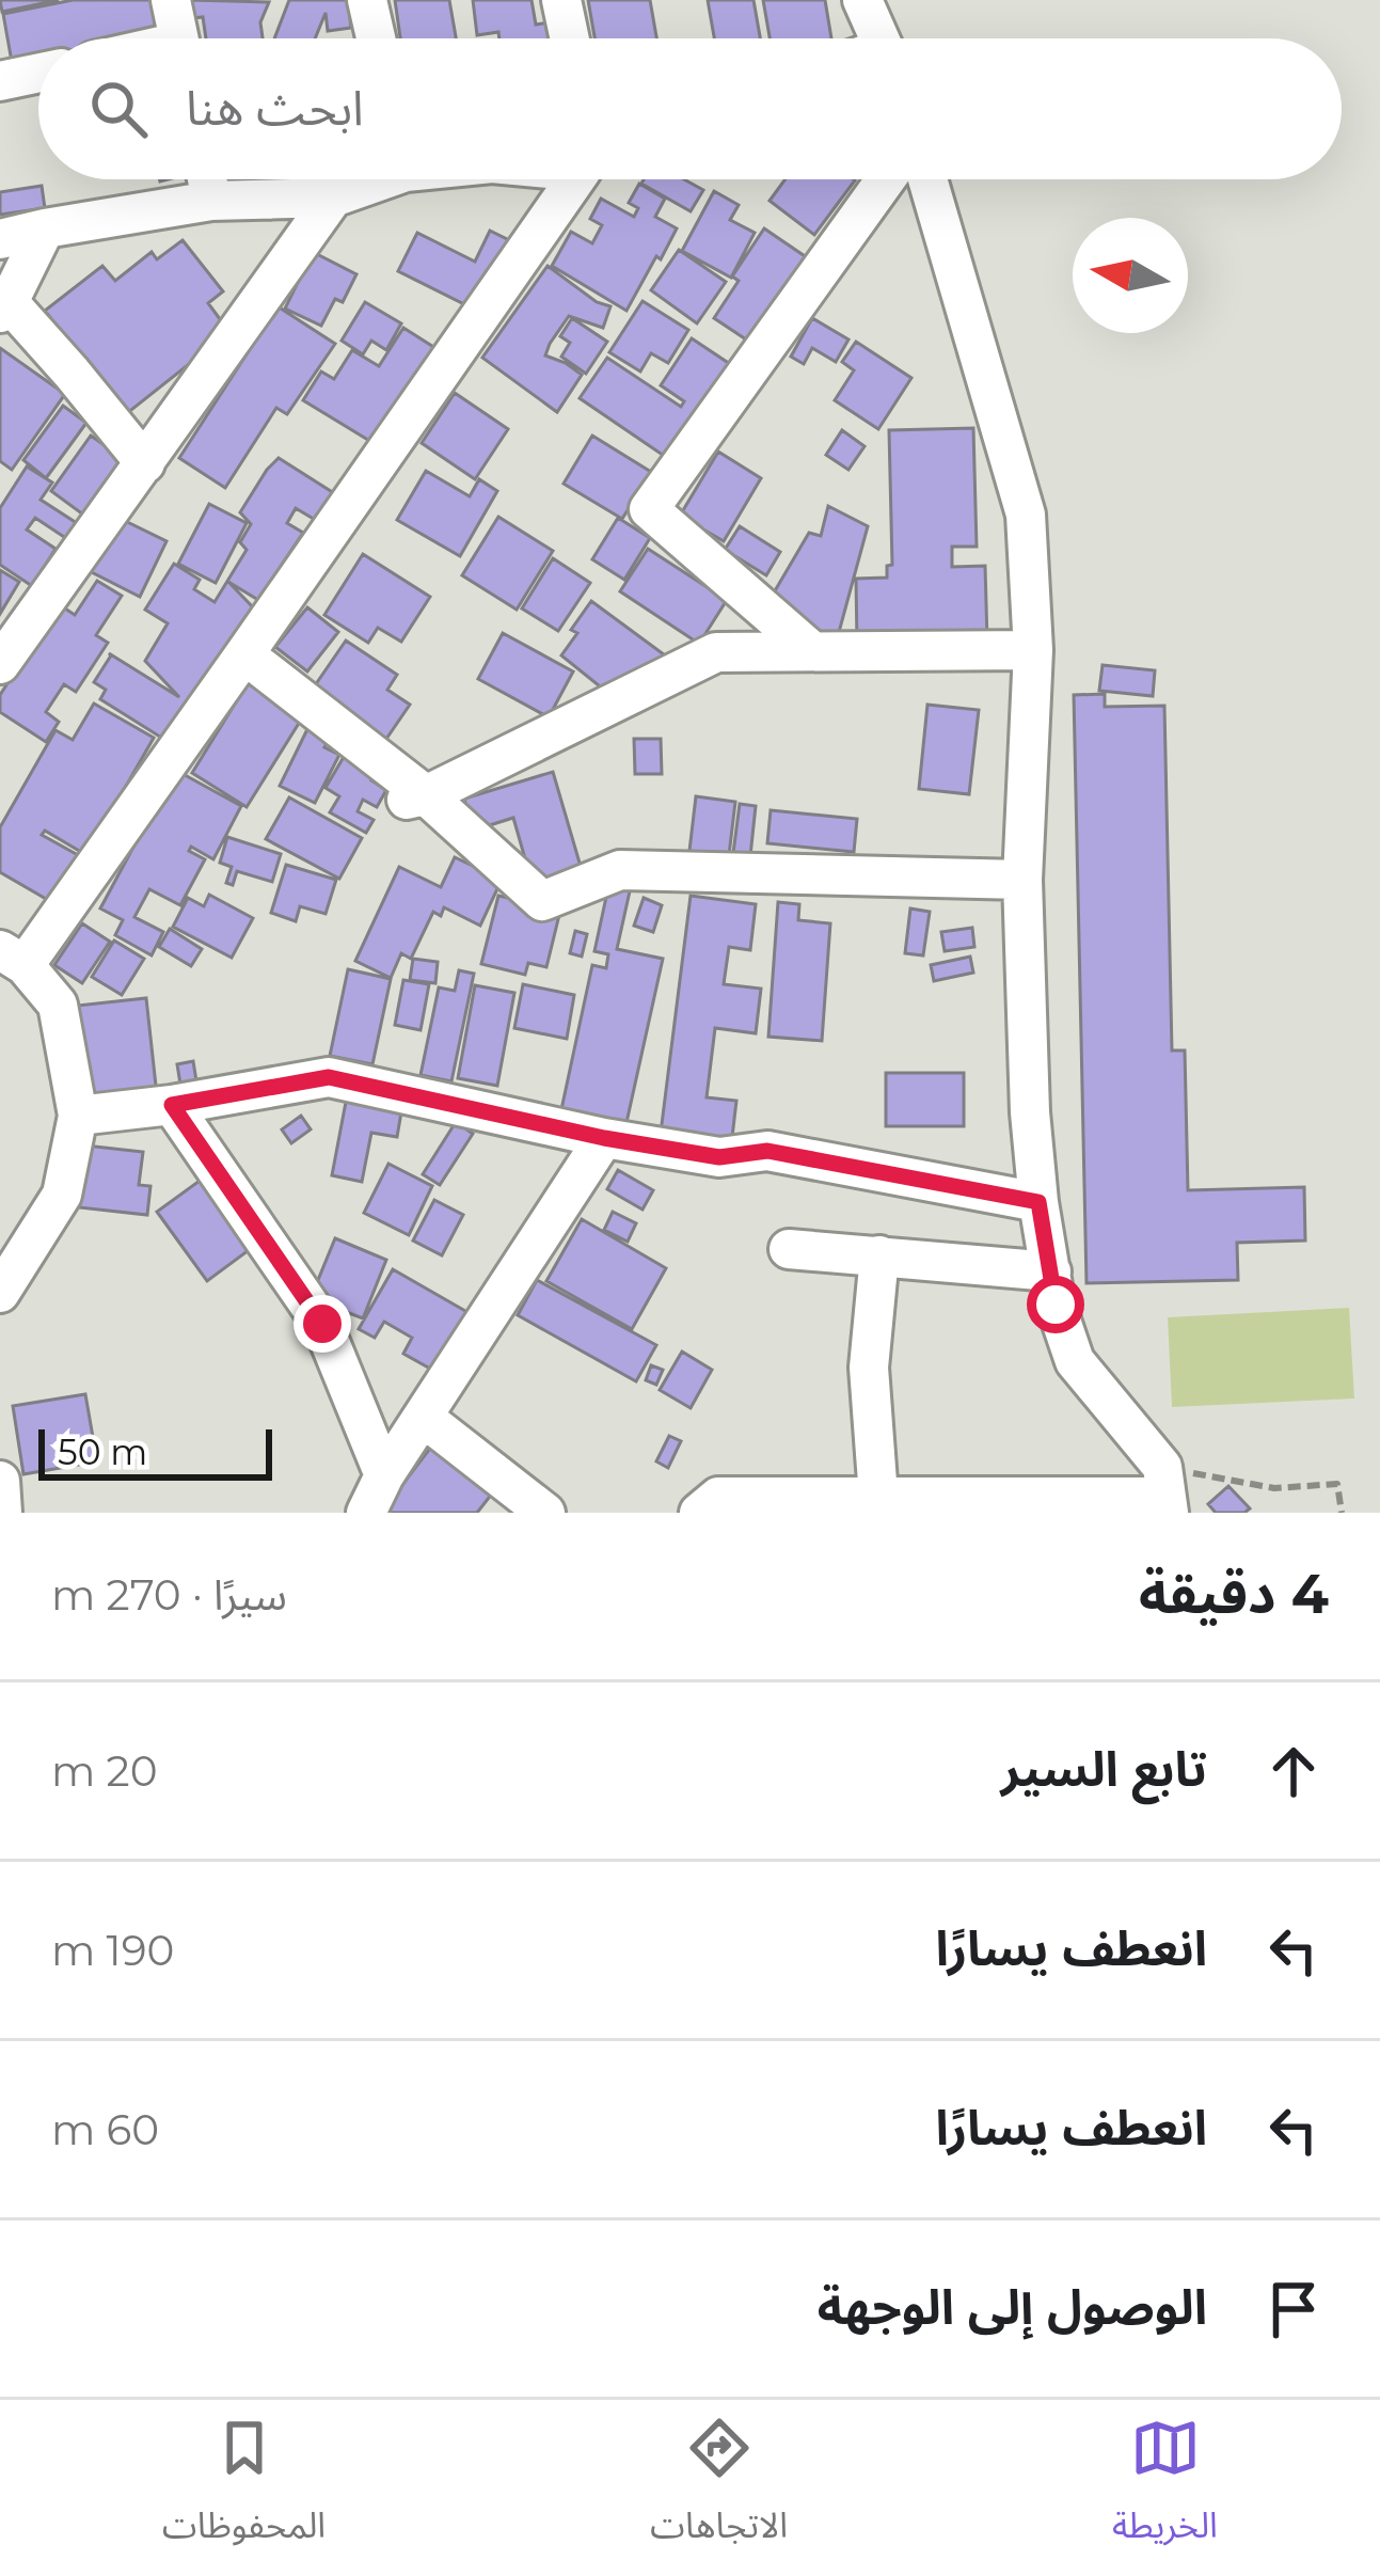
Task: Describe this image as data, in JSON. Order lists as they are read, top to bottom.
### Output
{
  "scale_bar": "50 m",
  "north": "left",
  "page": {
    "search": "ابحث هنا",
    "scale": "50 m",
    "heading": ["4 دقيقة", "سيرًا · 270 m"],
    "list": [
      ["تابع السير", "20 m"],
      ["انعطف يسارًا", "190 m"],
      ["انعطف يسارًا", "60 m"],
      "الوصول إلى الوجهة"
    ],
    "nav": ["الخريطة", "الاتجاهات", "المحفوظات"]
  }
}
